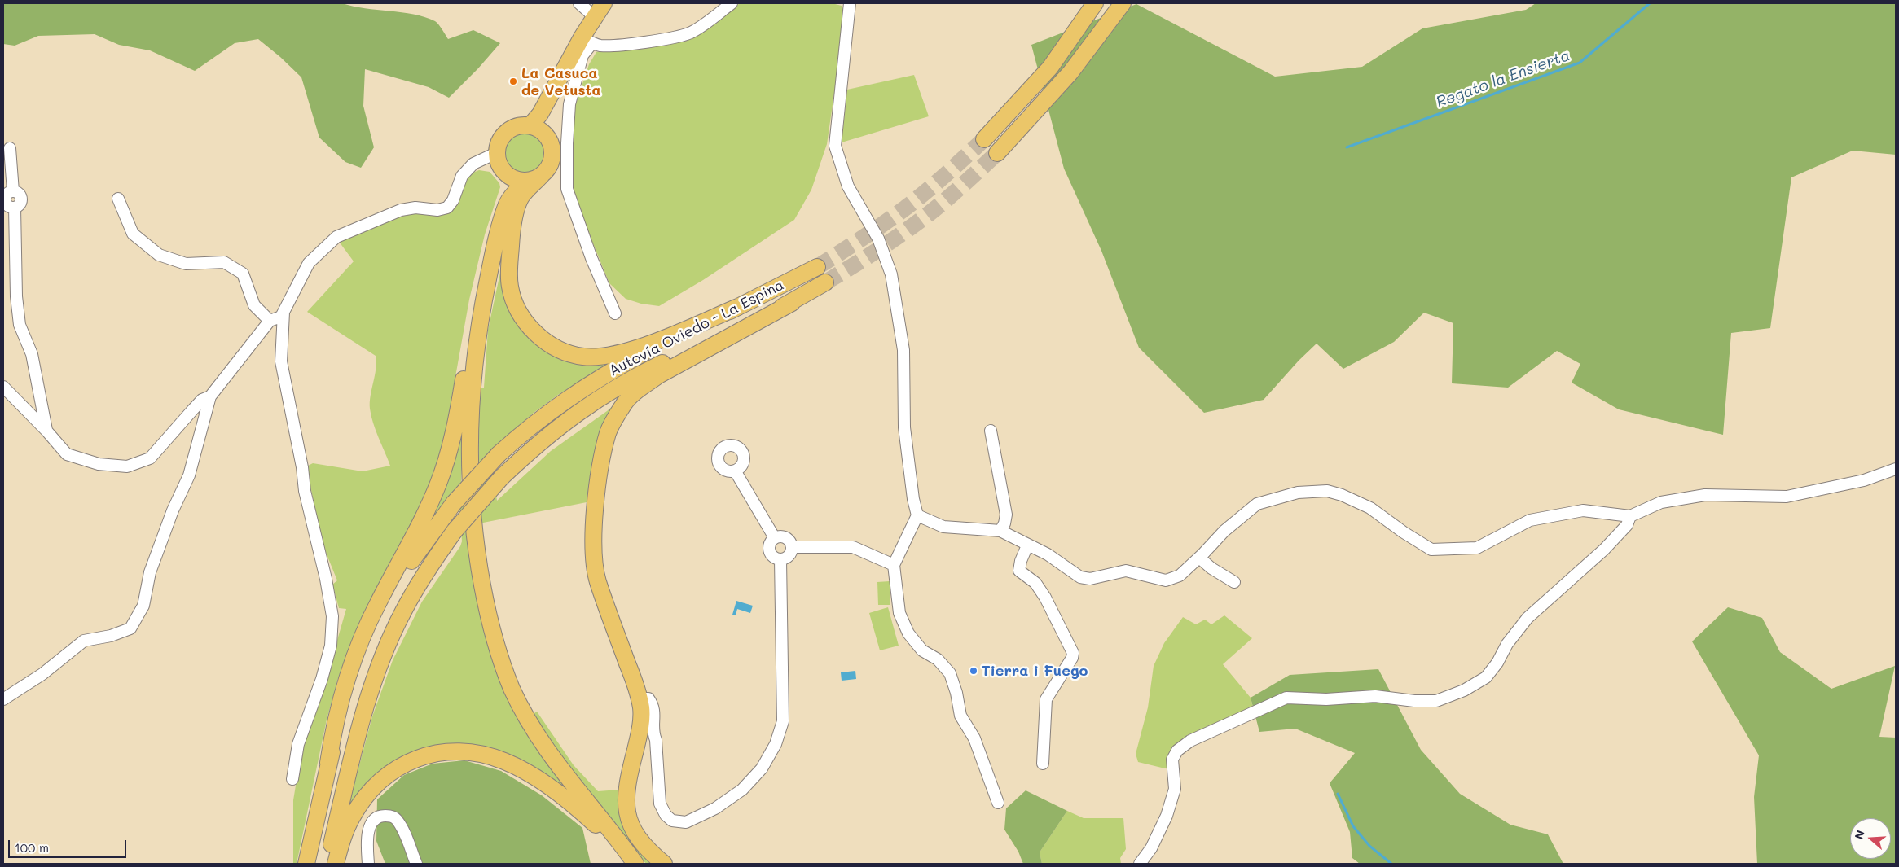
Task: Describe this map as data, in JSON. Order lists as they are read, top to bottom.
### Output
{
  "streets": {
    "highway": ["Autovía Oviedo - La Espina"]
  },
  "water": ["Regato la Ensierta"],
  "places": ["La Casuca de Vetusta", "Tierra i Fuego"],
  "scale_bar": "100 m",
  "north": "left"
}
